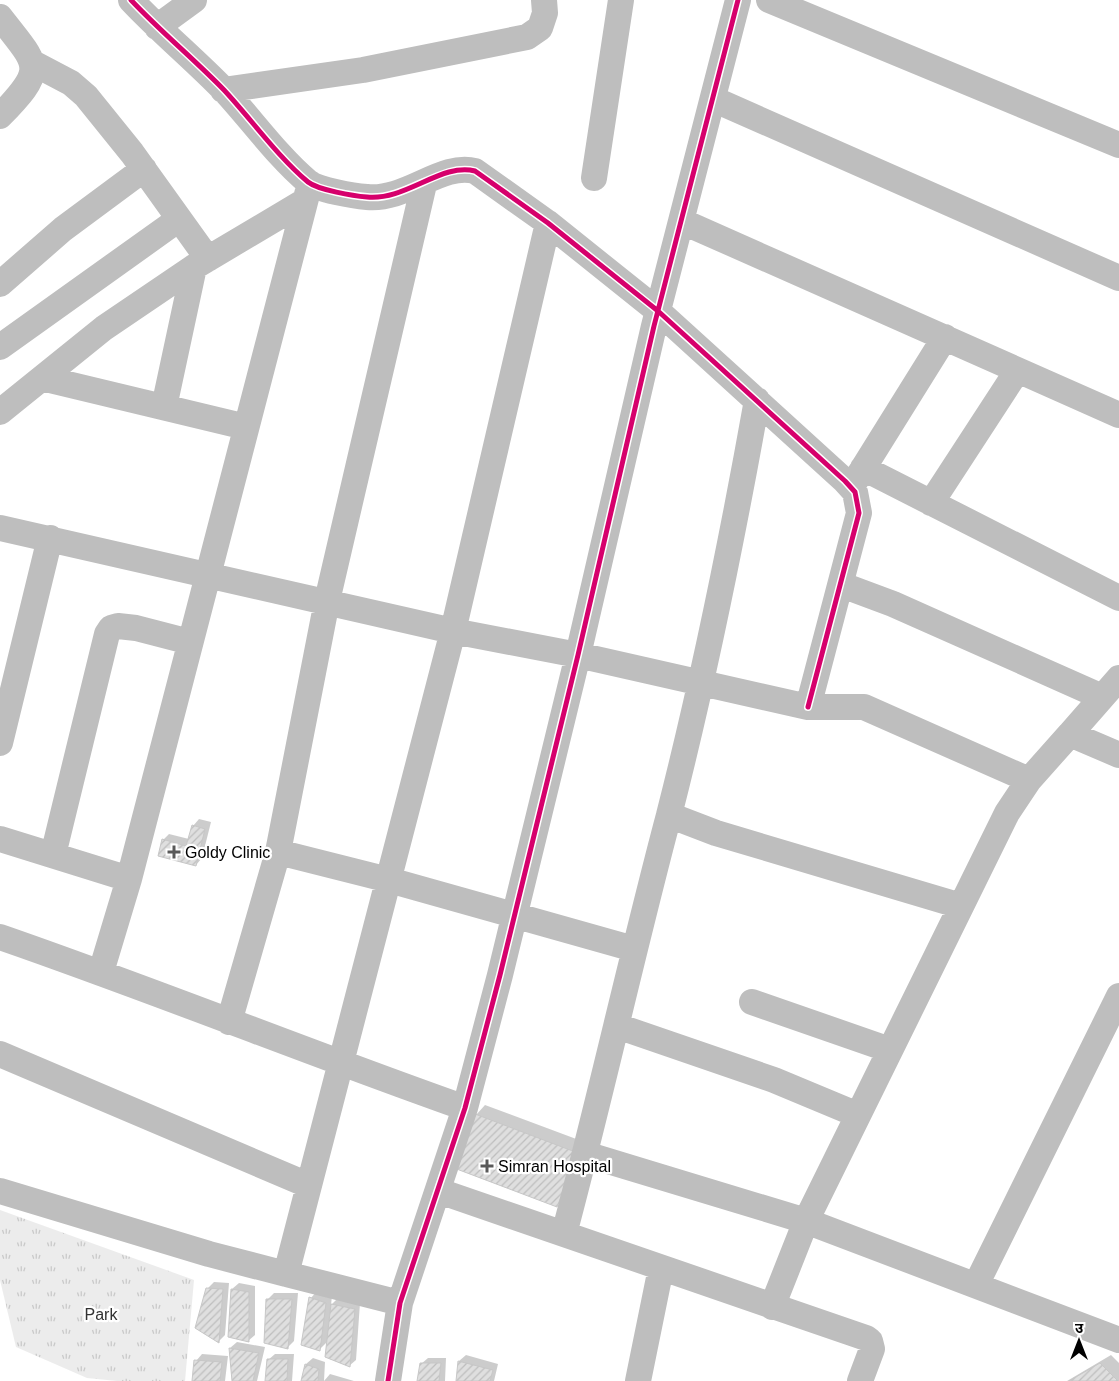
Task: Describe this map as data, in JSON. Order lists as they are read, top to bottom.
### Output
{
  "parks": ["Park"],
  "places": {
    "health": ["Goldy Clinic", "Simran Hospital"]
  },
  "north": "top"
}
